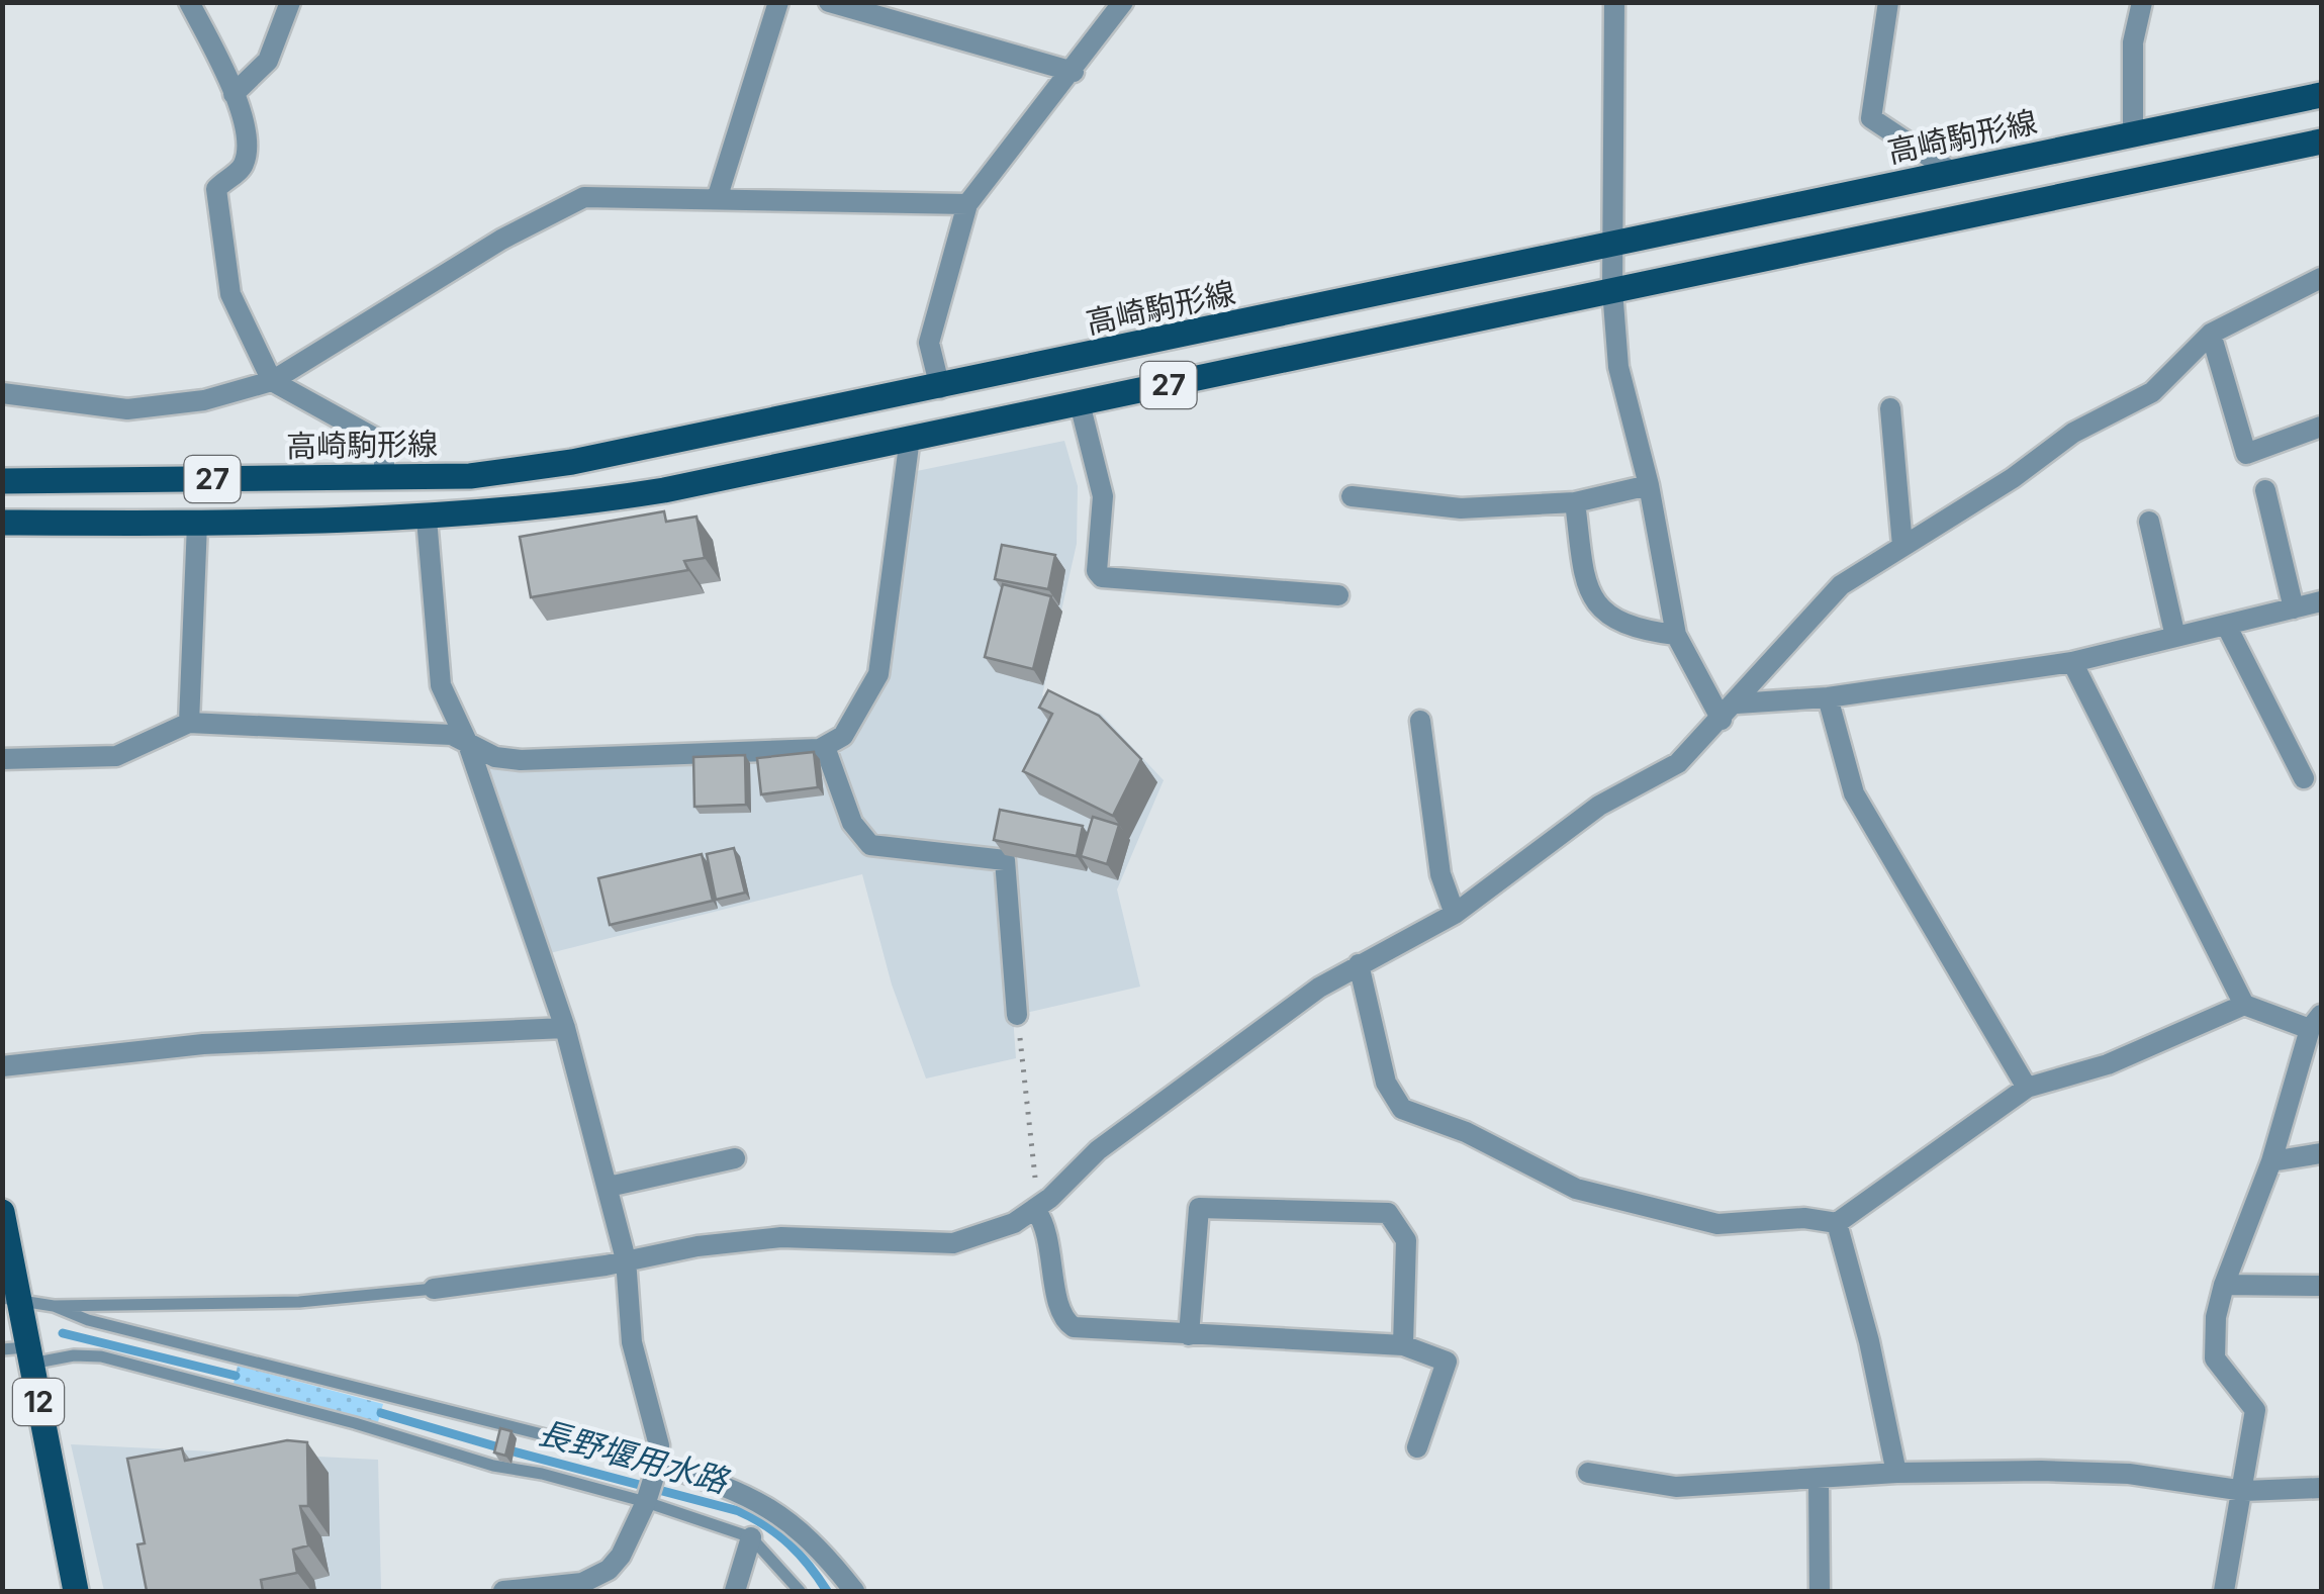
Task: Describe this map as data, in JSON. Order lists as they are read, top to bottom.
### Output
{
  "streets": {
    "main road": ["高崎駒形線", "27", "12"]
  },
  "water": ["長野堰用水路"]
}
